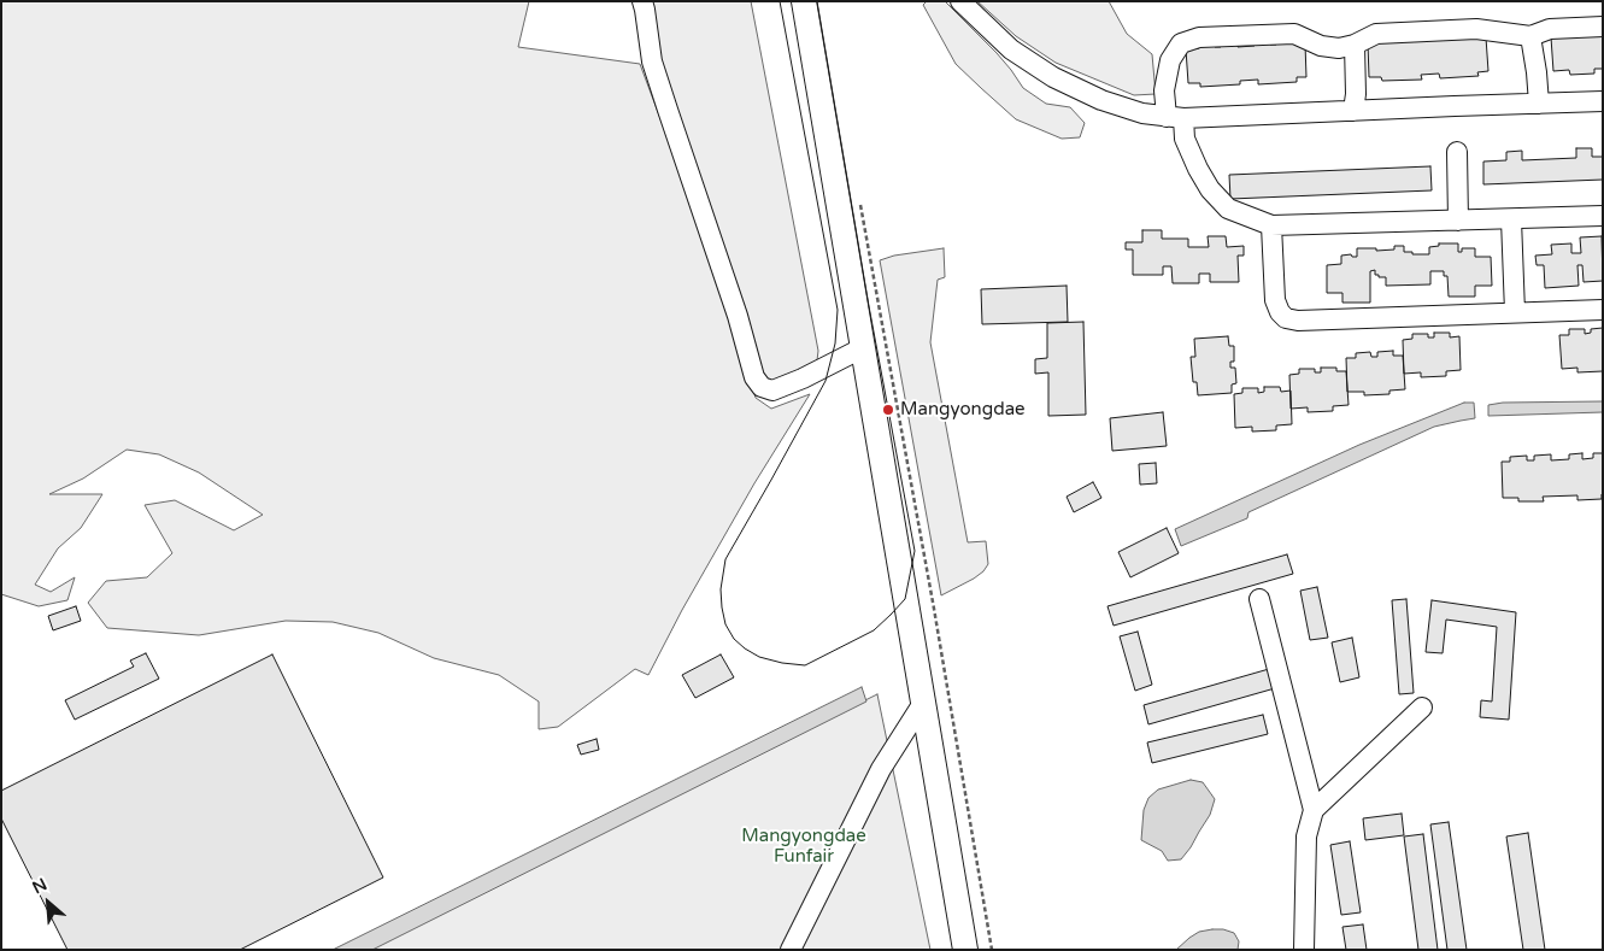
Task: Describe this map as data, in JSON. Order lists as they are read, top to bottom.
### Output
{
  "parks": ["Mangyongdae Funfair"],
  "places": ["Mangyongdae"],
  "north": "top left"
}
